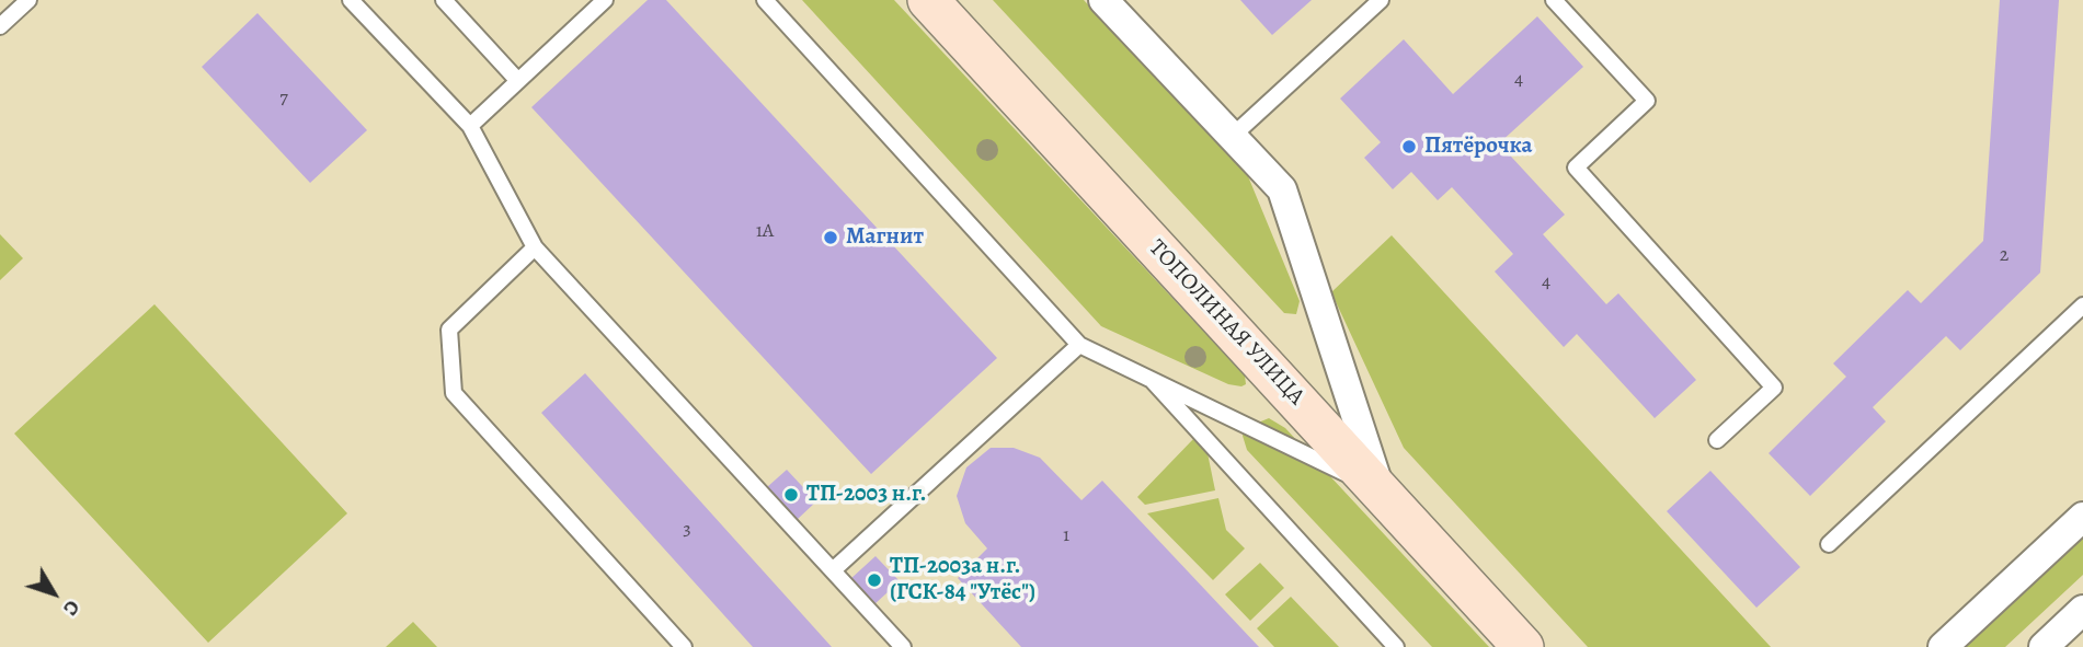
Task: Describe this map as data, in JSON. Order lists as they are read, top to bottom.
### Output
{
  "streets": {
    "main road": ["ТОПОЛИНАЯ УЛИЦА"]
  },
  "places": [
    "Пятёрочка",
    "Магнит",
    "ТП-2003 н.г.",
    "ТП-2003а н.г. (ГСК-84 \"Утёс\")"
  ],
  "house_numbers": [
    "4",
    "7",
    "1А",
    "2",
    "4",
    "3",
    "1"
  ],
  "north": "bottom right"
}
